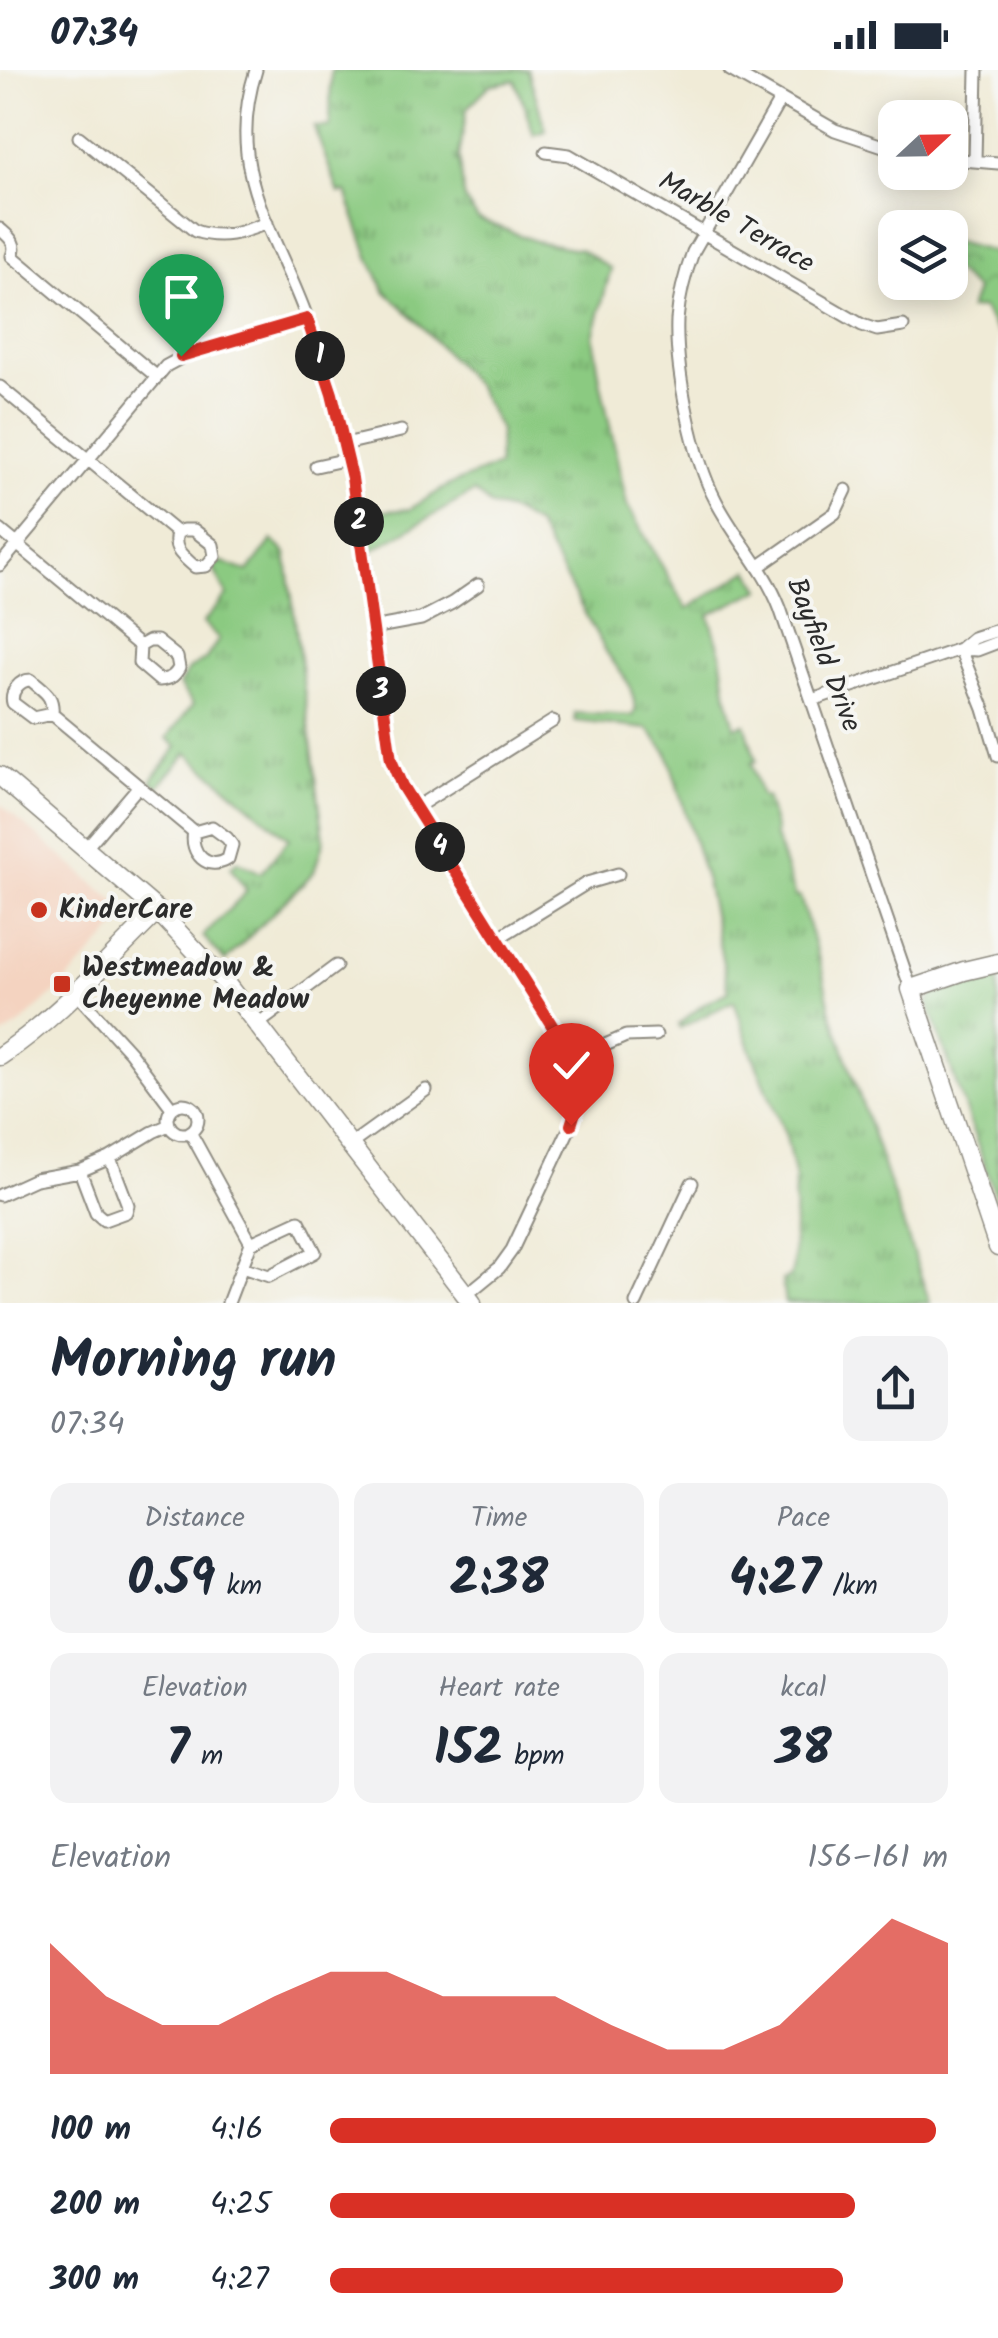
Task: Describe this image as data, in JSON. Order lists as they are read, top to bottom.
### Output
{
  "streets": {
    "main road": ["Bayfield Drive"],
    "street": ["Marble Terrace"]
  },
  "crossings": [
    ["Marble Terrace", "Bayfield Drive"]
  ],
  "places": {
    "other": ["KinderCare"],
    "transit": ["Westmeadow & Cheyenne Meadow"]
  },
  "north": "right",
  "page": {
    "status": "07:34",
    "pins": [
      "1",
      "2",
      "3",
      "4"
    ],
    "heading": ["Morning run", "07:34"],
    "stats": [
      ["Distance", "0.59 km"],
      ["Time", "2:38"],
      ["Pace", "4:27 /km"],
      ["Elevation", "7 m"],
      ["Heart rate", "152 bpm"],
      ["kcal", "38"]
    ],
    "chart": ["Elevation", "156–161 m"],
    "list": [
      {
        "name": "100 m",
        "note": "4:16"
      },
      {
        "name": "200 m",
        "note": "4:25"
      },
      {
        "name": "300 m",
        "note": "4:27"
      }
    ]
  }
}
